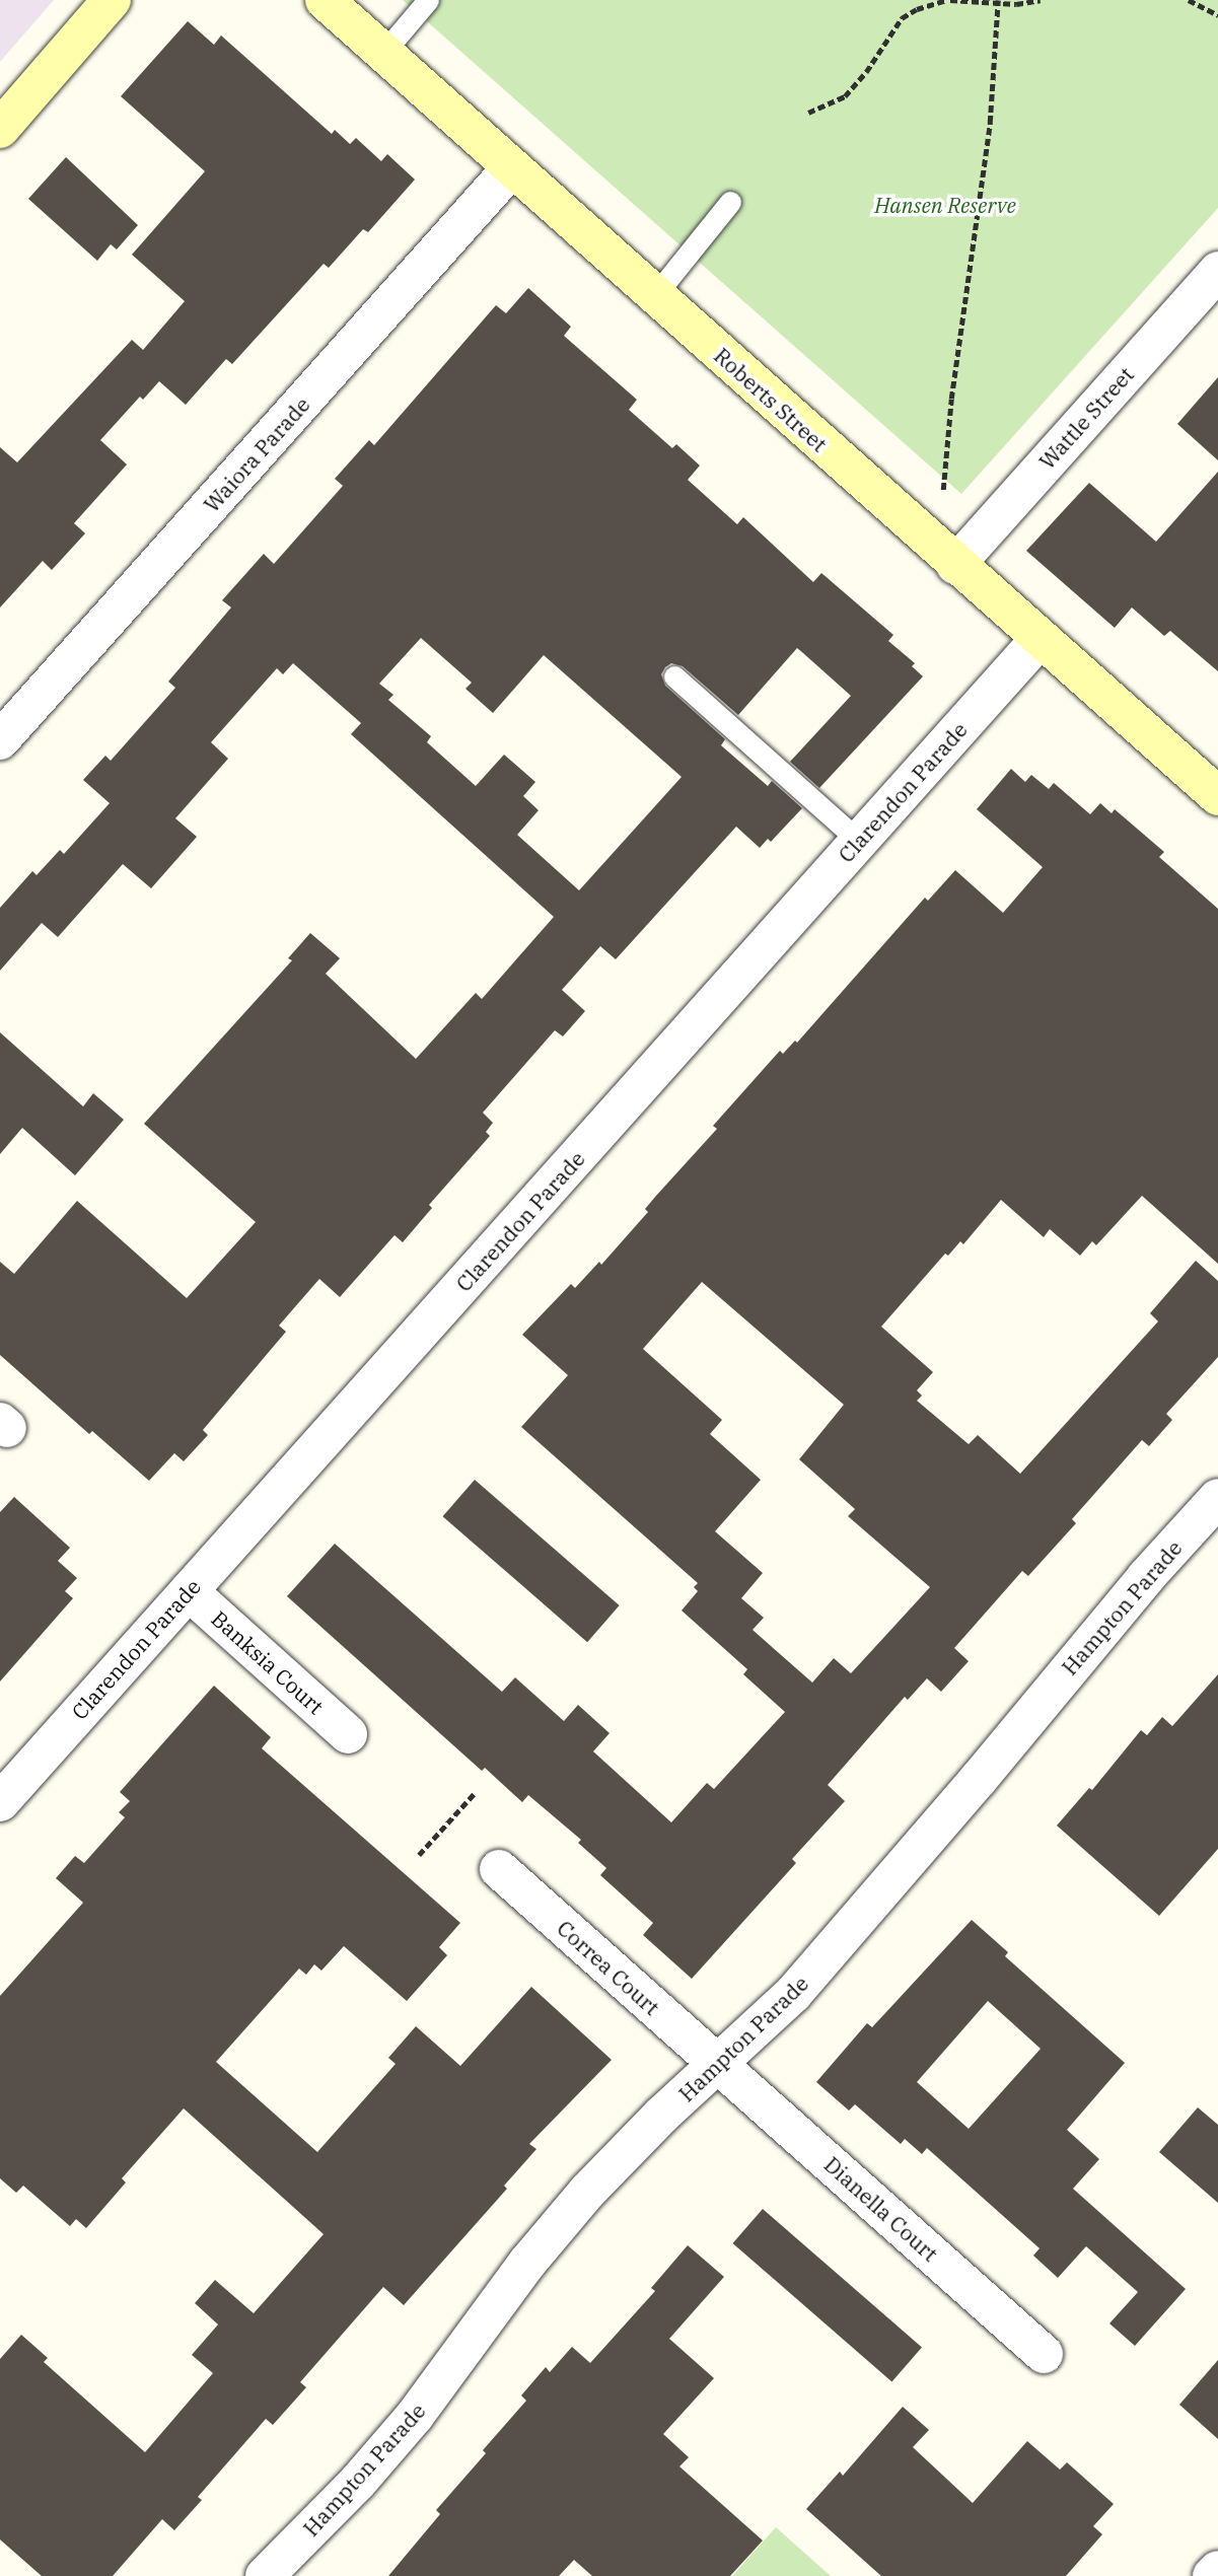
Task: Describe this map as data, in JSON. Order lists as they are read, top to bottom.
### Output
{
  "streets": {
    "street": [
      "Roberts Street",
      "Wattle Street",
      "Waiora Parade",
      "Clarendon Parade",
      "Hampton Parade",
      "Banksia Court",
      "Correa Court",
      "Dianella Court"
    ]
  },
  "crossings": [
    ["Roberts Street", "Wattle Street"],
    ["Roberts Street", "Waiora Parade"],
    ["Roberts Street", "Clarendon Parade"],
    ["Clarendon Parade", "Banksia Court"],
    ["Hampton Parade", "Correa Court"],
    ["Hampton Parade", "Dianella Court"],
    ["Correa Court", "Dianella Court"]
  ],
  "parks": ["Hansen Reserve"]
}
